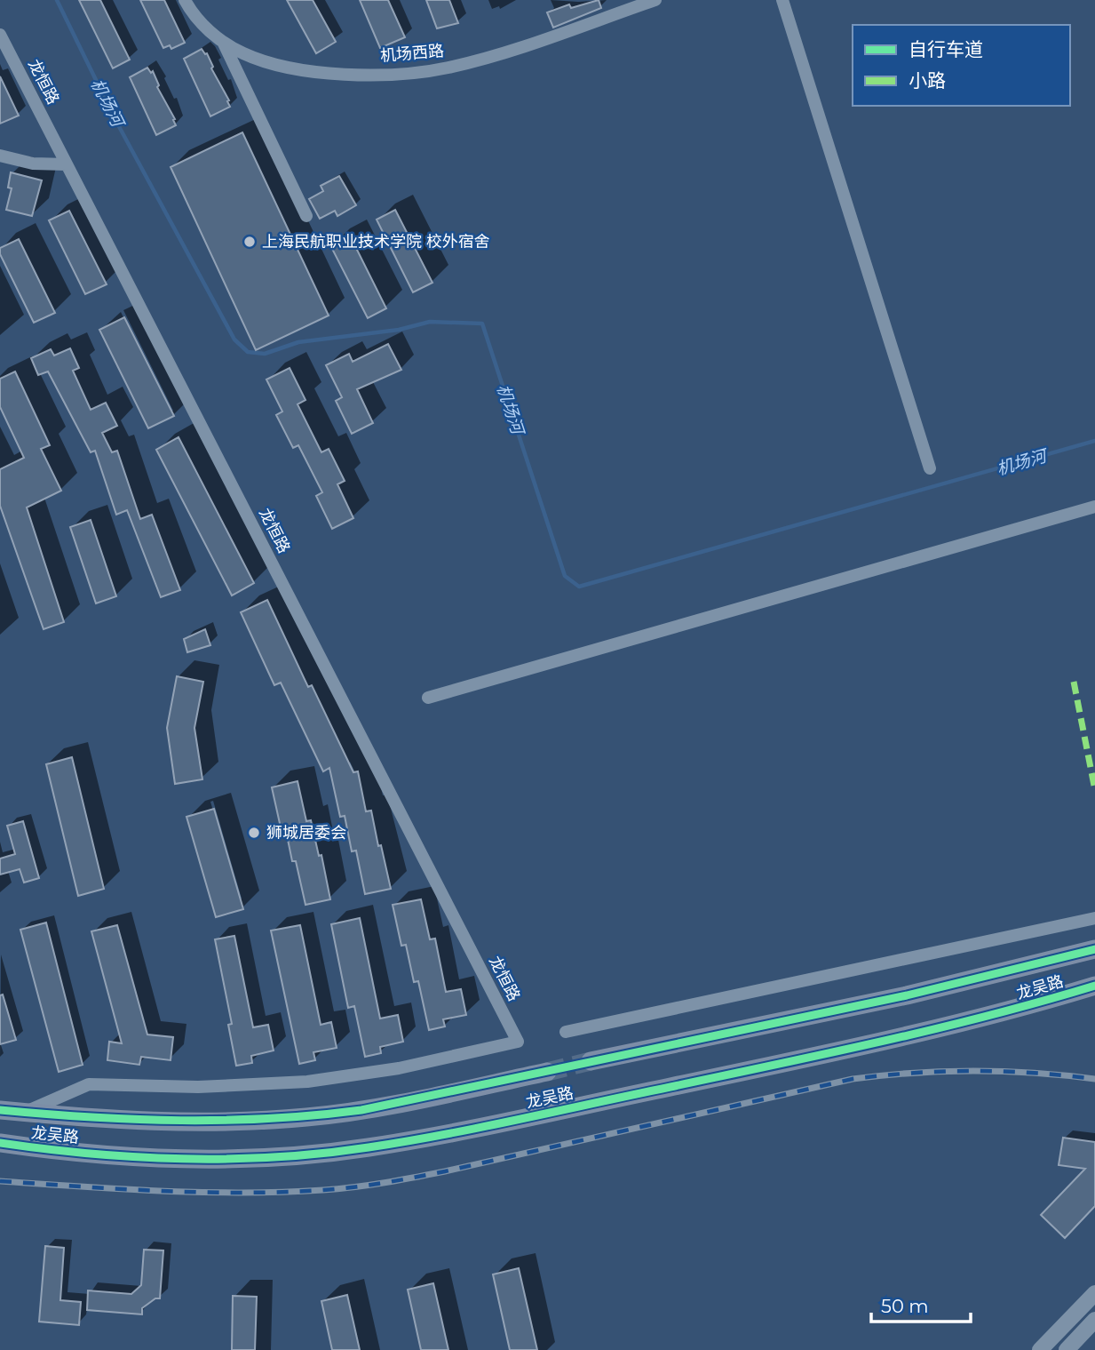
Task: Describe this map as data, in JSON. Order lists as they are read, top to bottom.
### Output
{
  "streets": {
    "main road": ["龙吴路"],
    "street": ["机场西路", "龙恒路"]
  },
  "crossings": [
    ["龙恒路", "龙吴路"]
  ],
  "water": ["机场河"],
  "places": ["上海民航职业技术学院 校外宿舍", "狮城居委会"],
  "legend": ["自行车道", "小路"],
  "scale_bar": "50 m"
}
